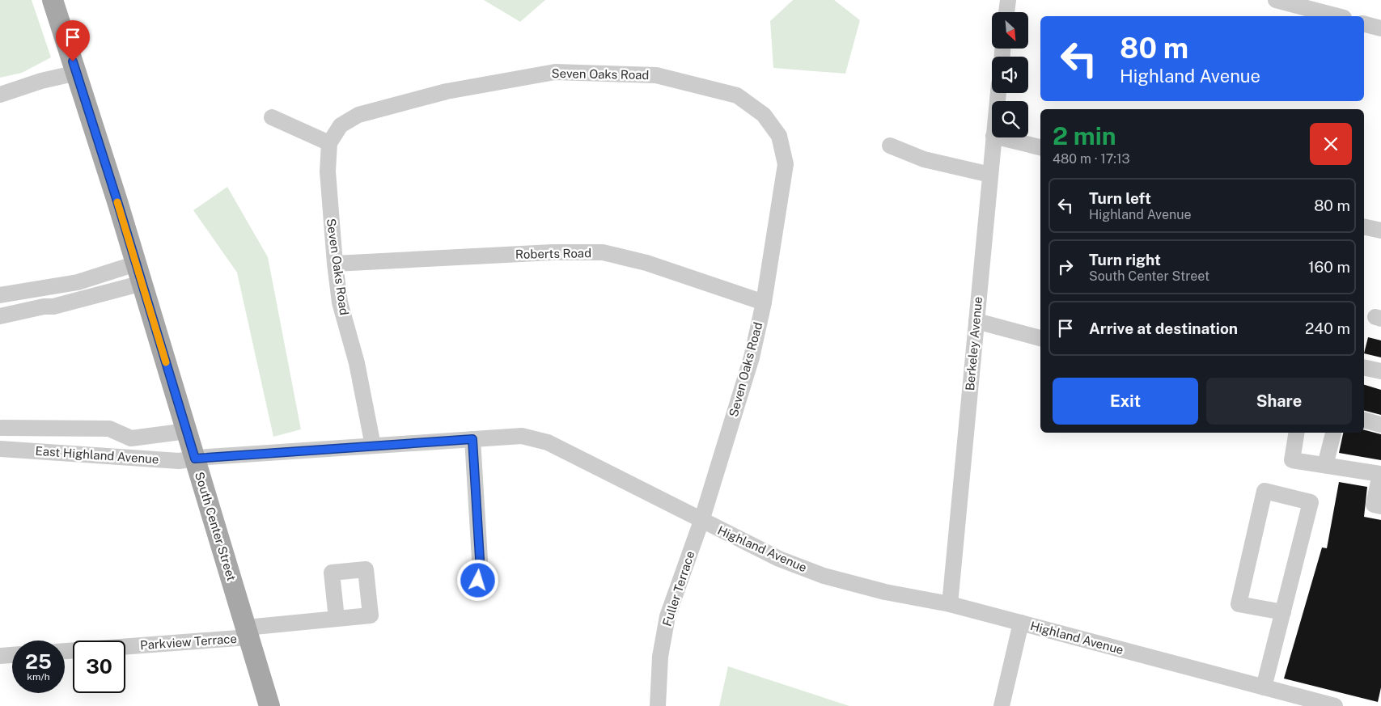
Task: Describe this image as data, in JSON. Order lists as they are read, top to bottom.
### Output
{
  "streets": {
    "main road": ["South Center Street"],
    "street": [
      "Seven Oaks Road",
      "Roberts Road",
      "Berkeley Avenue",
      "East Highland Avenue",
      "Highland Avenue",
      "Fuller Terrace",
      "Parkview Terrace"
    ]
  },
  "crossings": [
    ["Seven Oaks Road", "Roberts Road"],
    ["Seven Oaks Road", "Highland Avenue"],
    ["Seven Oaks Road", "Fuller Terrace"],
    ["Berkeley Avenue", "Highland Avenue"],
    ["East Highland Avenue", "South Center Street"],
    ["East Highland Avenue", "Highland Avenue"],
    ["South Center Street", "Highland Avenue"],
    ["South Center Street", "Parkview Terrace"],
    ["Highland Avenue", "Fuller Terrace"]
  ],
  "north": "bottom right",
  "page": {
    "turn": ["80 m", "Highland Avenue"],
    "heading": ["2 min", "480 m · 17:13"],
    "list": [
      {
        "name": "Turn left",
        "note": "Highland Avenue",
        "value": "80 m"
      },
      {
        "name": "Turn right",
        "note": "South Center Street",
        "value": "160 m"
      },
      {
        "name": "Arrive at destination",
        "value": "240 m"
      }
    ],
    "buttons": ["Exit", "Share"],
    "speed": "25 km/h",
    "limit": "30"
  }
}
